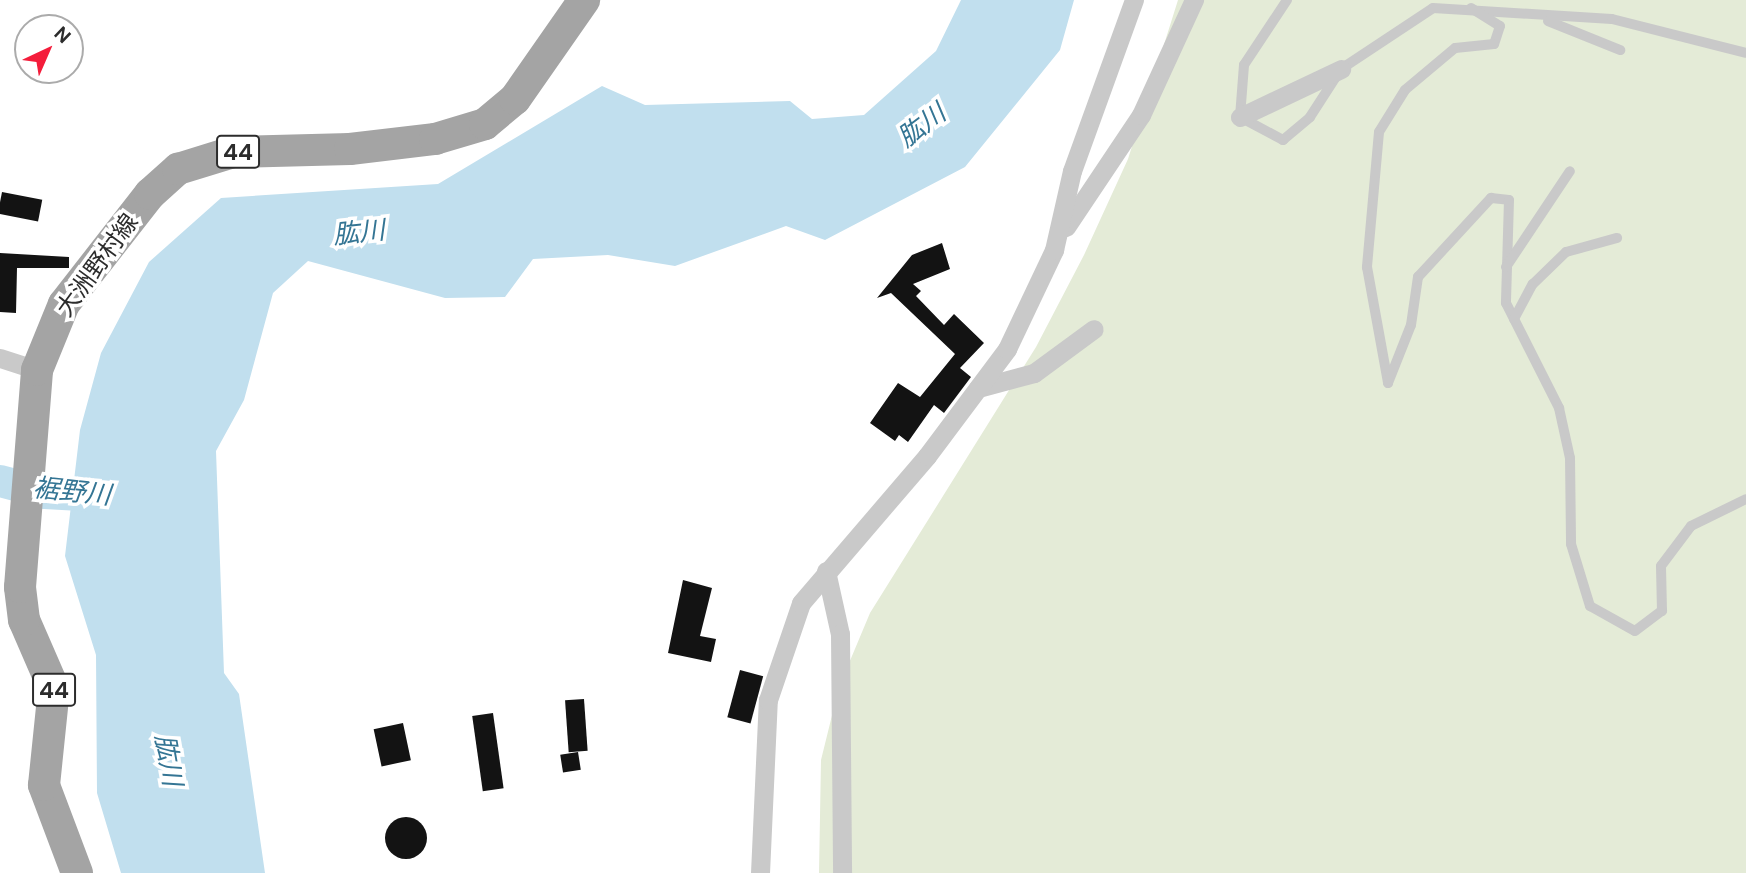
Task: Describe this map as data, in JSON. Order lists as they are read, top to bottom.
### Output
{
  "streets": {
    "main road": ["44", "大洲野村線"]
  },
  "water": ["肱川", "裾野川"],
  "north": "top right"
}
